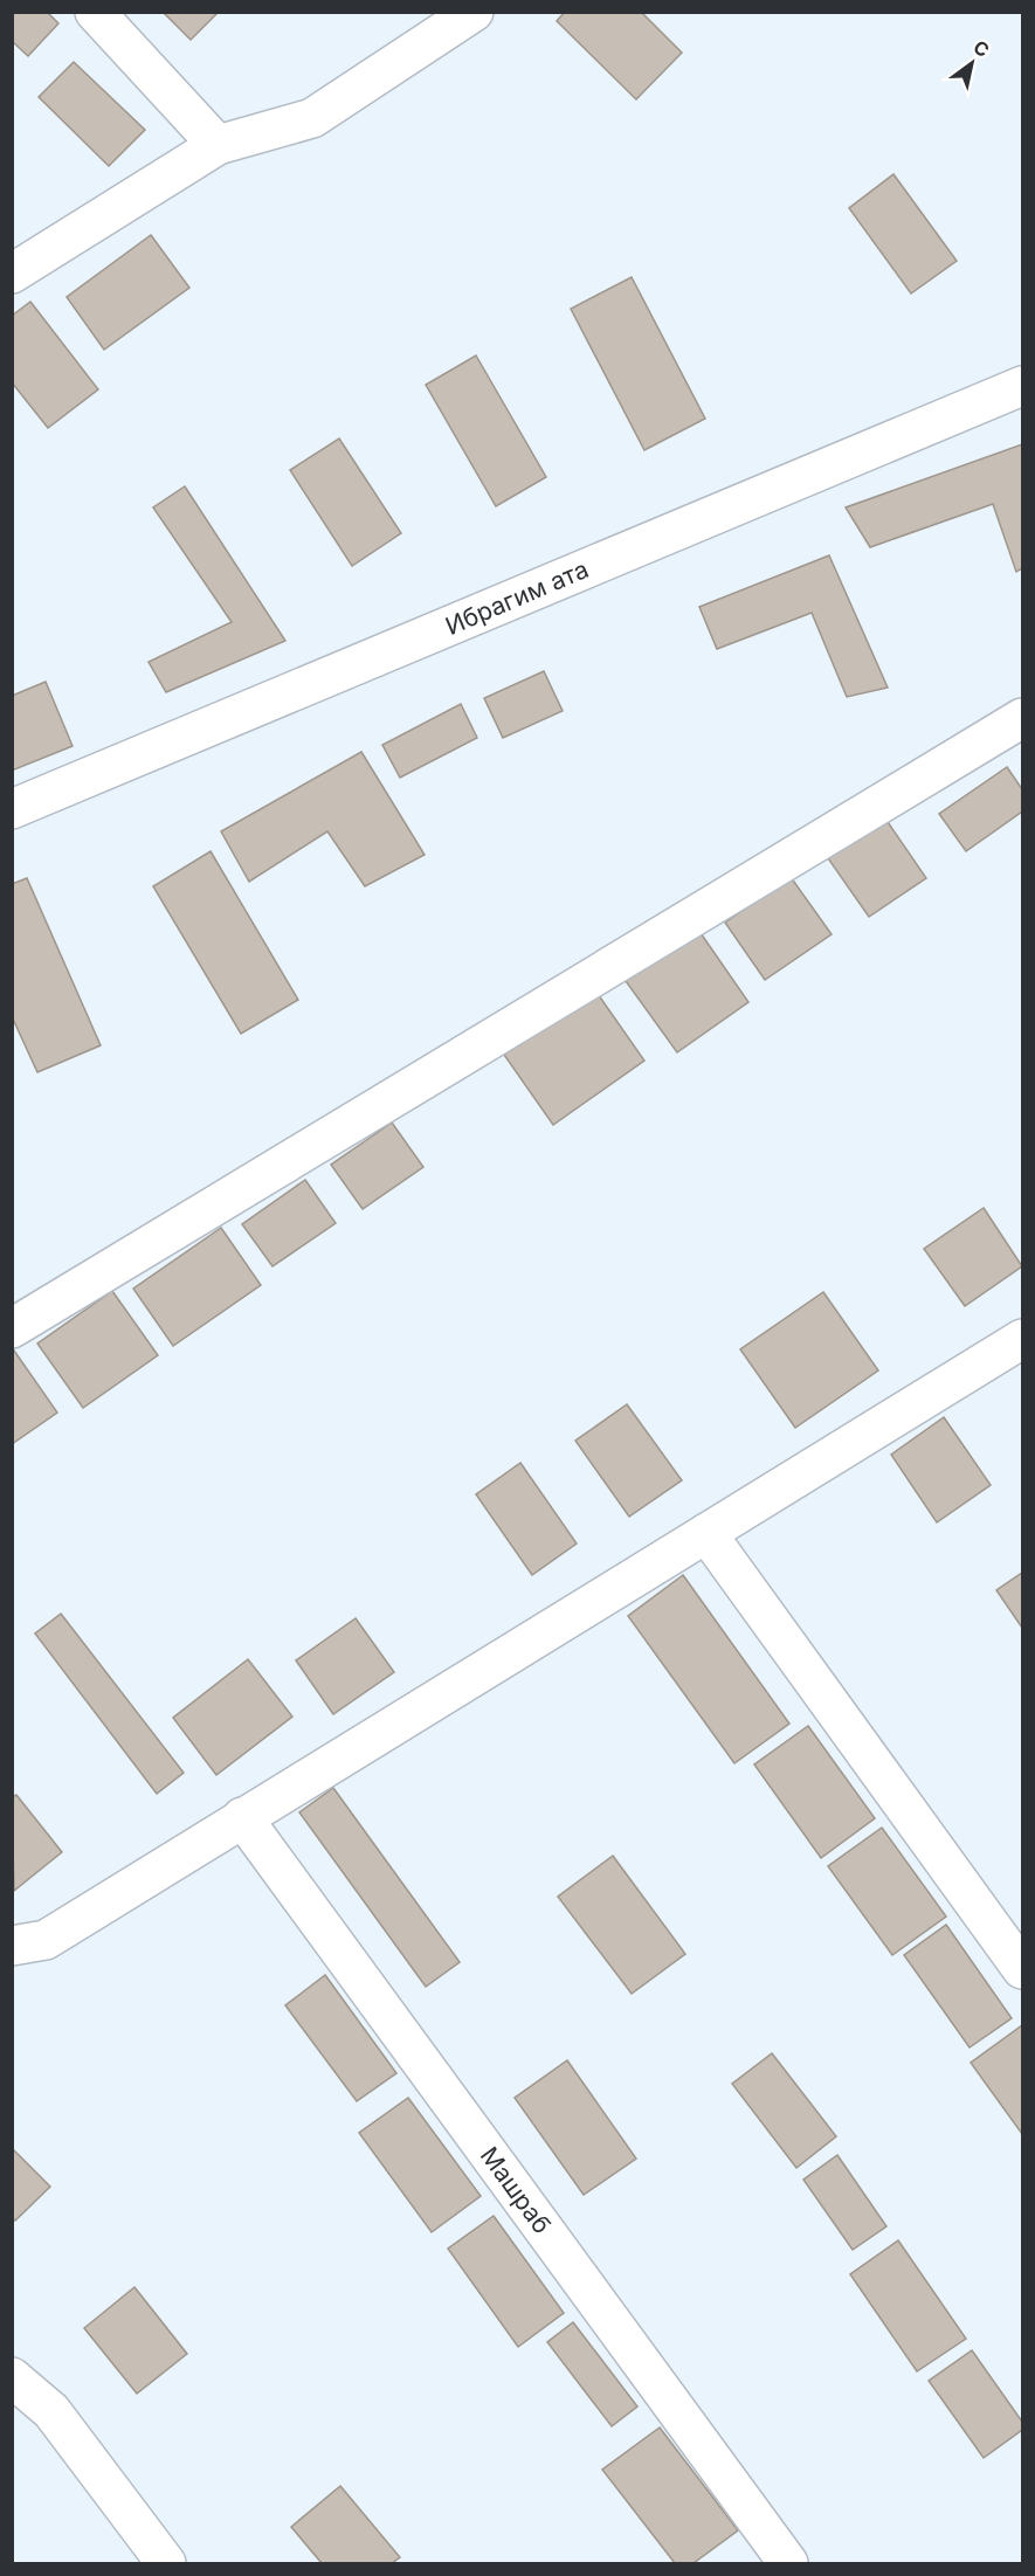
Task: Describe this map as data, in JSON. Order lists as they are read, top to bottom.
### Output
{
  "streets": {
    "street": ["Ибрагим ата", "Машраб"]
  },
  "north": "top right"
}
